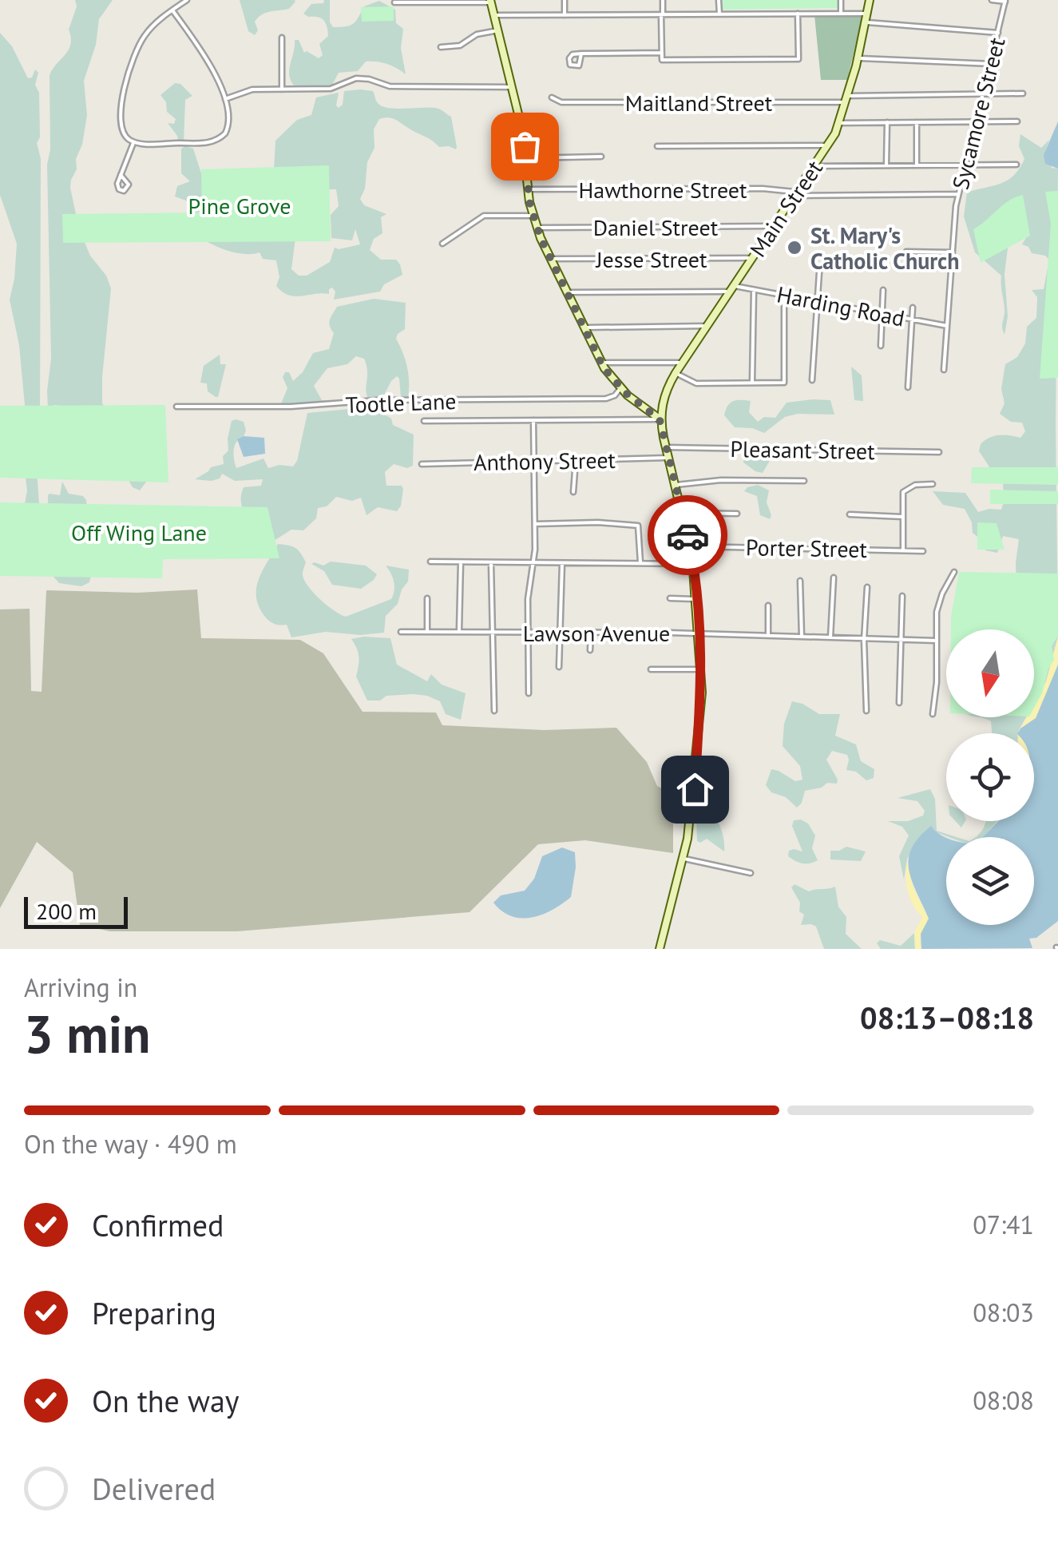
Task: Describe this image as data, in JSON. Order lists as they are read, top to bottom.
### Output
{
  "streets": {
    "main road": ["Main Street"],
    "street": [
      "Maitland Street",
      "Sycamore Street",
      "Hawthorne Street",
      "Daniel Street",
      "Jesse Street",
      "Harding Road",
      "Tootle Lane",
      "Pleasant Street",
      "Anthony Street",
      "Porter Street",
      "Lawson Avenue"
    ]
  },
  "crossings": [
    ["Maitland Street", "Sycamore Street"],
    ["Maitland Street", "Main Street"],
    ["Sycamore Street", "Hawthorne Street"],
    ["Sycamore Street", "Harding Road"],
    ["Hawthorne Street", "Main Street"],
    ["Main Street", "Daniel Street"],
    ["Main Street", "Jesse Street"],
    ["Main Street", "Harding Road"]
  ],
  "parks": ["Pine Grove", "Off Wing Lane"],
  "places": ["St. Mary's Catholic Church"],
  "scale_bar": "200 m",
  "north": "bottom",
  "page": {
    "scale": "200 m",
    "heading": ["3 min", "Arriving in", "08:13–08:18"],
    "bar": "On the way · 490 m",
    "list": [
      ["Confirmed", "07:41"],
      ["Preparing", "08:03"],
      ["On the way", "08:08"],
      "Delivered"
    ]
  }
}
